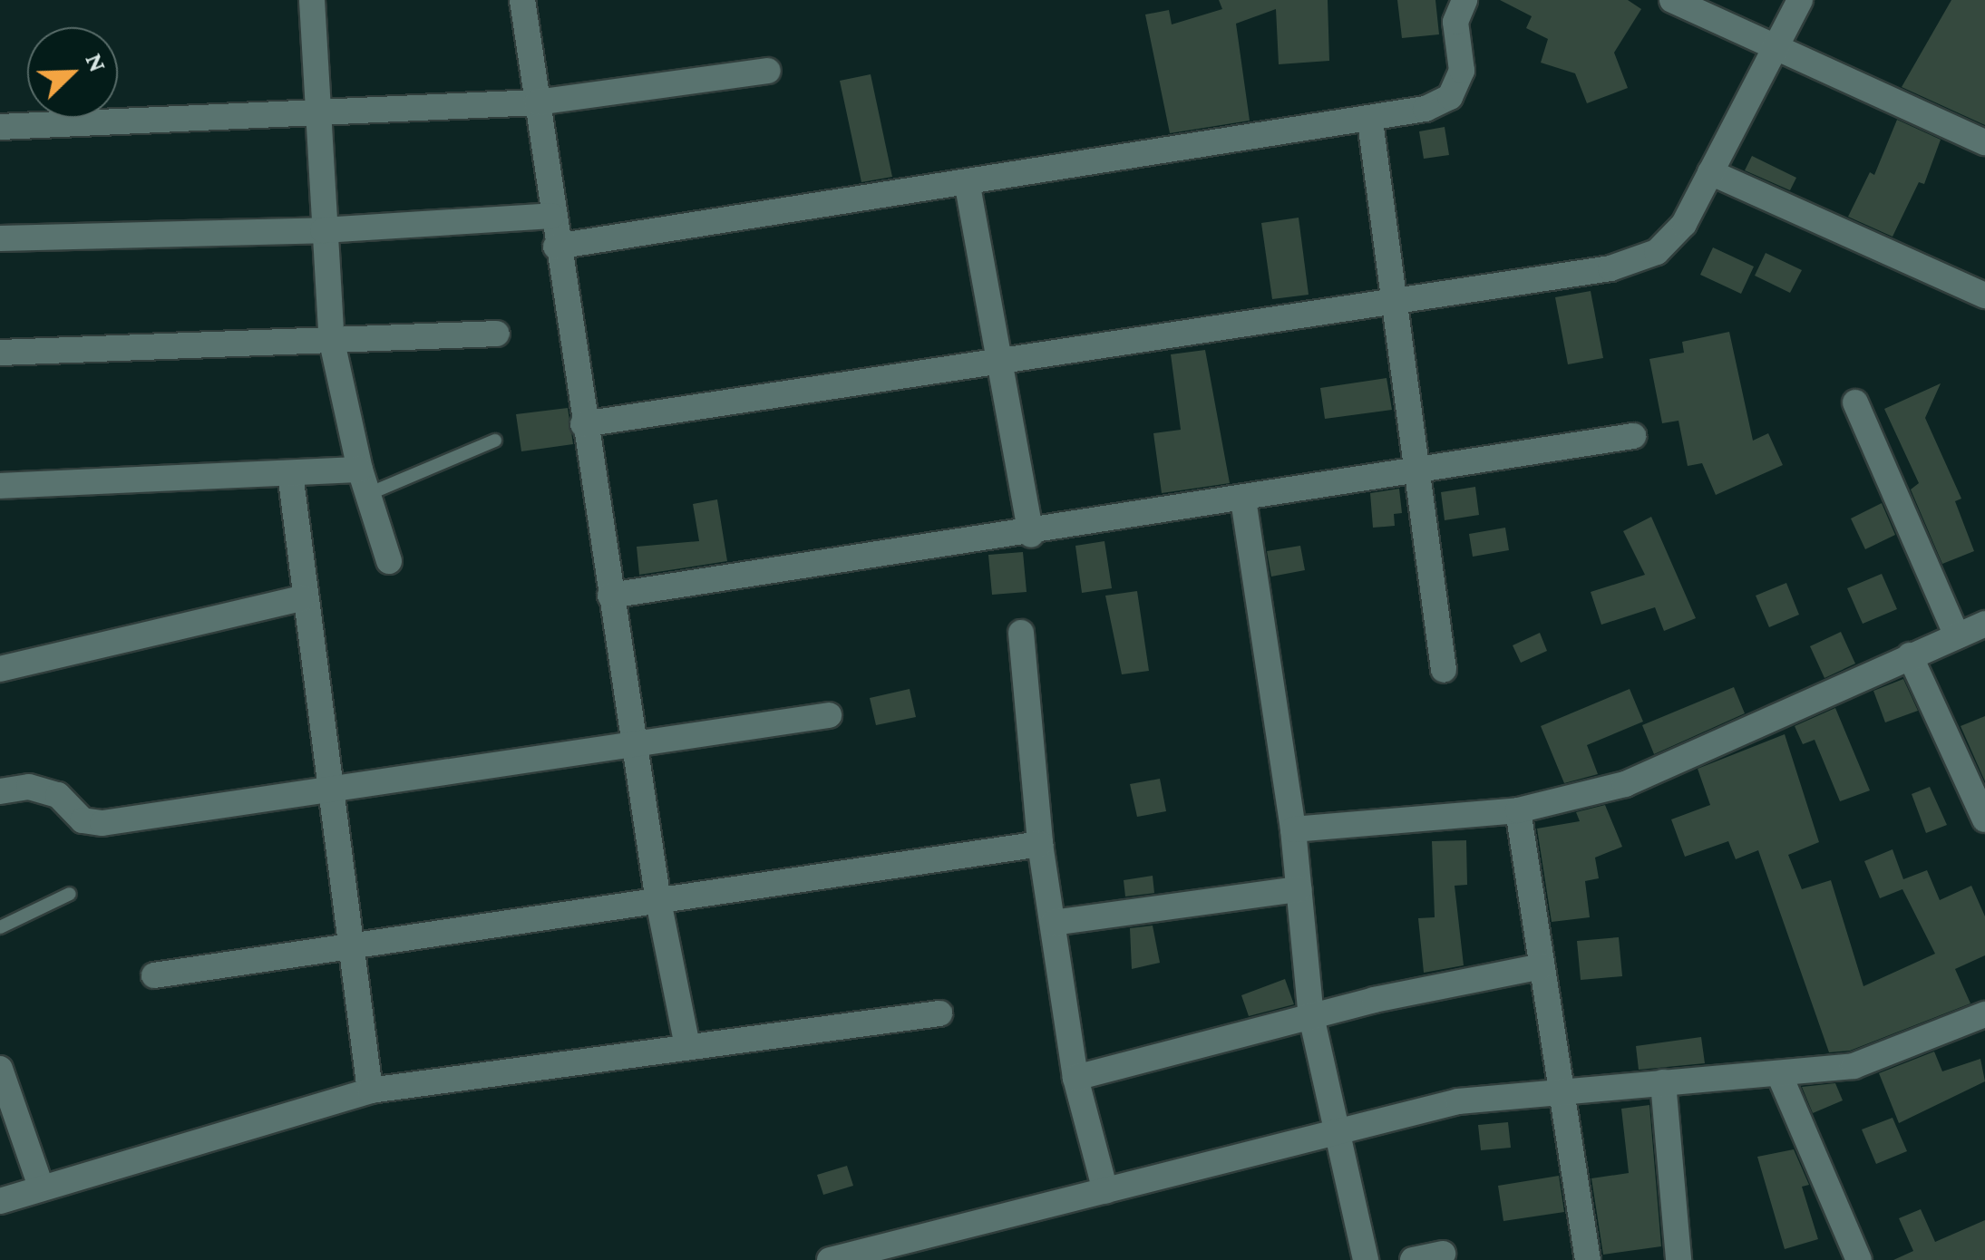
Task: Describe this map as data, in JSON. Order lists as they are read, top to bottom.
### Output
{
  "north": "top right"
}
